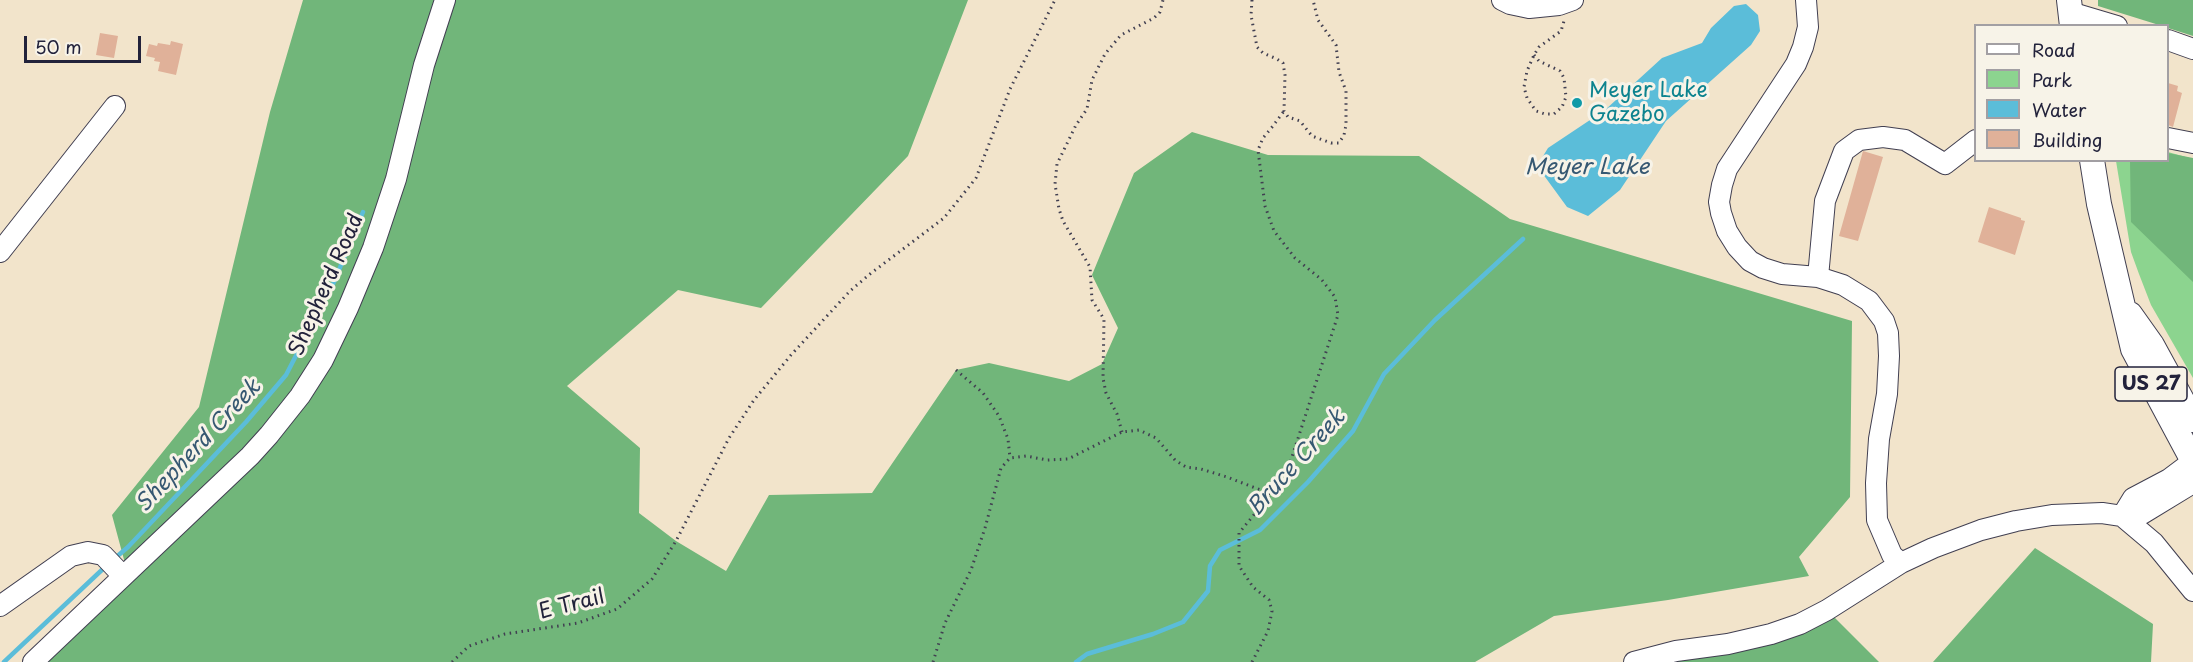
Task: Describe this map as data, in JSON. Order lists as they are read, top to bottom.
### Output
{
  "streets": {
    "main road": ["US 27"],
    "street": ["Shepherd Road"],
    "path": ["E Trail"]
  },
  "water": ["Meyer Lake", "Shepherd Creek", "Bruce Creek"],
  "places": ["Meyer Lake Gazebo"],
  "legend": [
    "Road",
    "Park",
    "Water",
    "Building"
  ],
  "scale_bar": "50 m"
}
